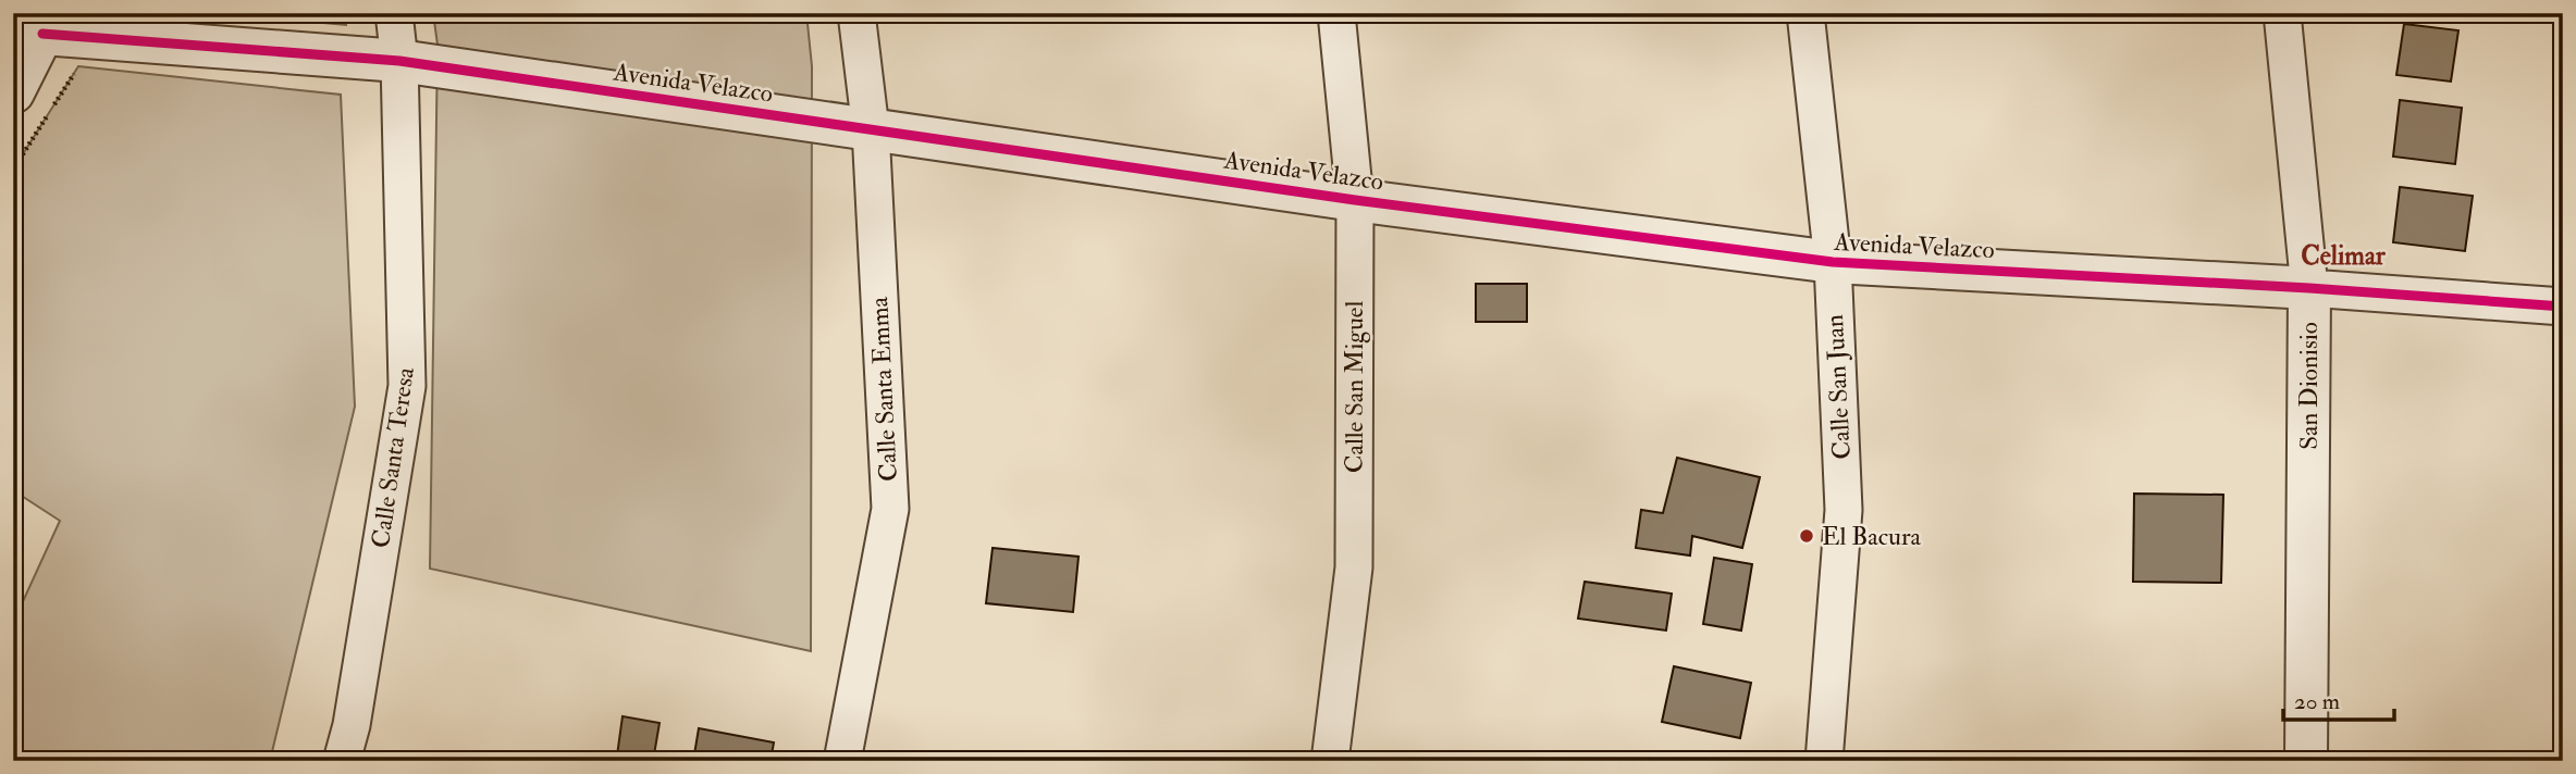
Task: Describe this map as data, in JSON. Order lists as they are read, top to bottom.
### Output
{
  "streets": {
    "street": [
      "Avenida Velazco",
      "San Dionisio",
      "Calle San Miguel",
      "Calle San Juan",
      "Calle Santa Emma",
      "Calle Santa Teresa"
    ]
  },
  "crossings": [
    ["Avenida Velazco", "San Dionisio"],
    ["Avenida Velazco", "Calle San Miguel"],
    ["Avenida Velazco", "Calle San Juan"],
    ["Avenida Velazco", "Calle Santa Emma"],
    ["Avenida Velazco", "Calle Santa Teresa"]
  ],
  "districts": ["Celimar"],
  "places": ["El Bacura"],
  "scale_bar": "20 m"
}
